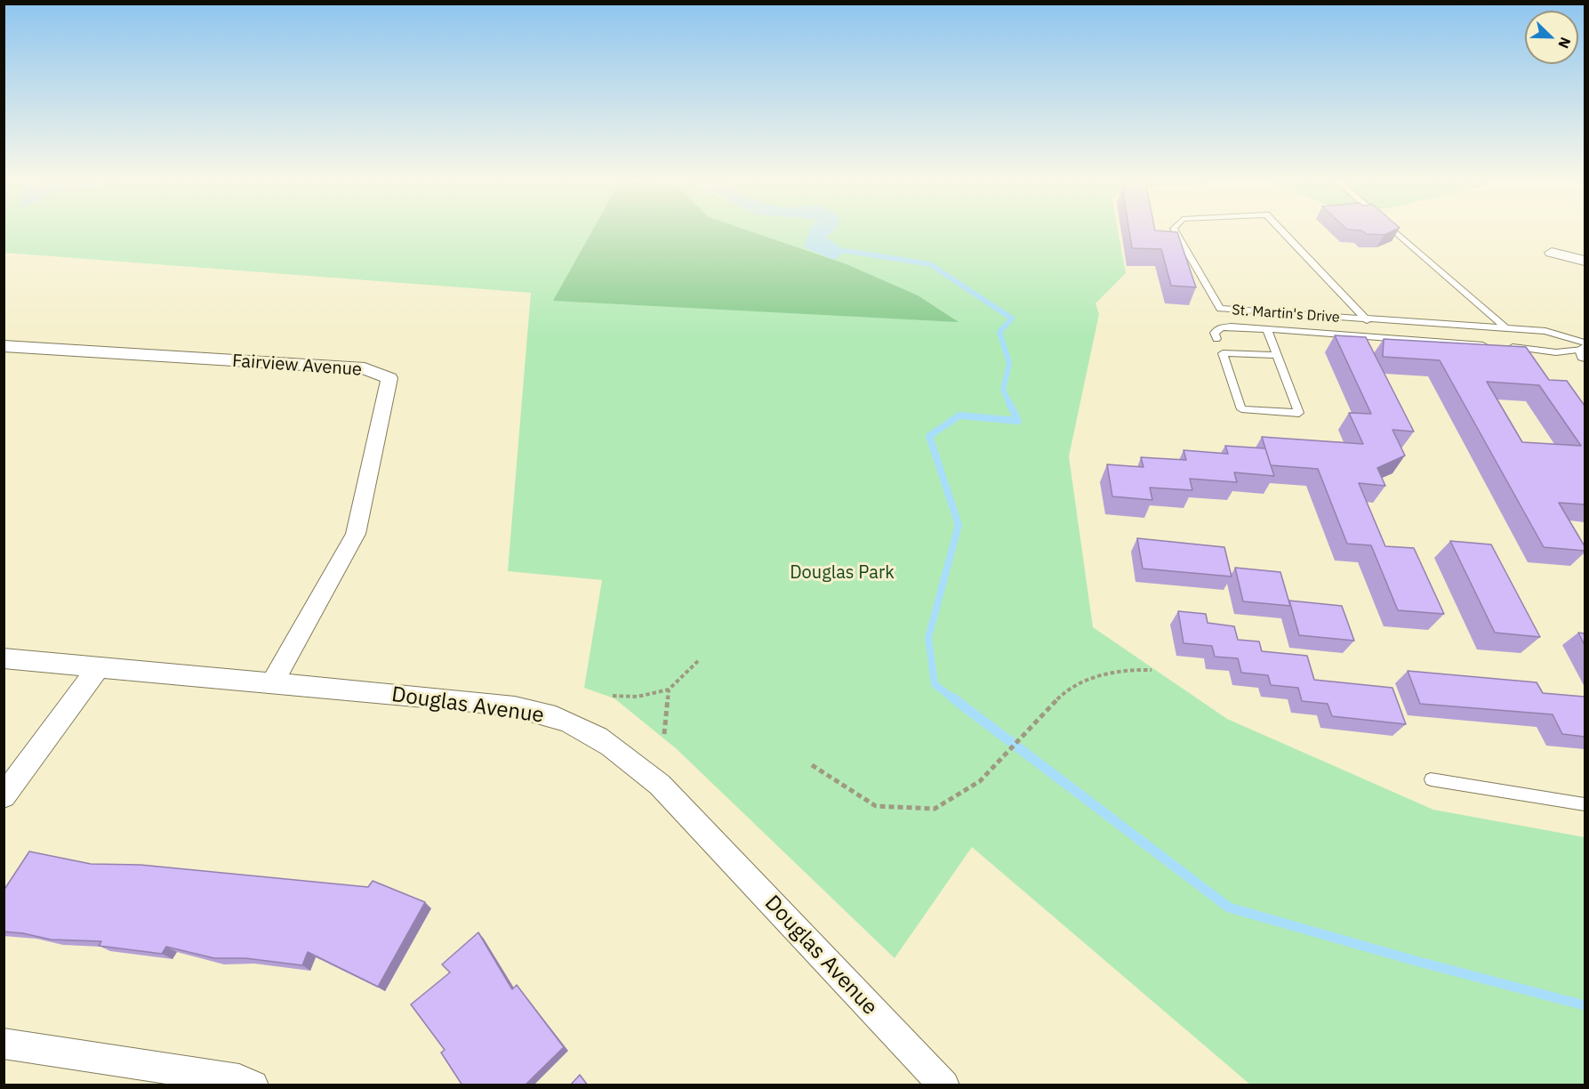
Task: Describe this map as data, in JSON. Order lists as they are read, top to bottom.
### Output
{
  "streets": {
    "street": ["Fairview Avenue", "Douglas Avenue"],
    "lane": ["St. Martin's Drive"]
  },
  "crossings": [
    ["Fairview Avenue", "Douglas Avenue"]
  ],
  "parks": ["Douglas Park"],
  "north": "bottom right"
}
